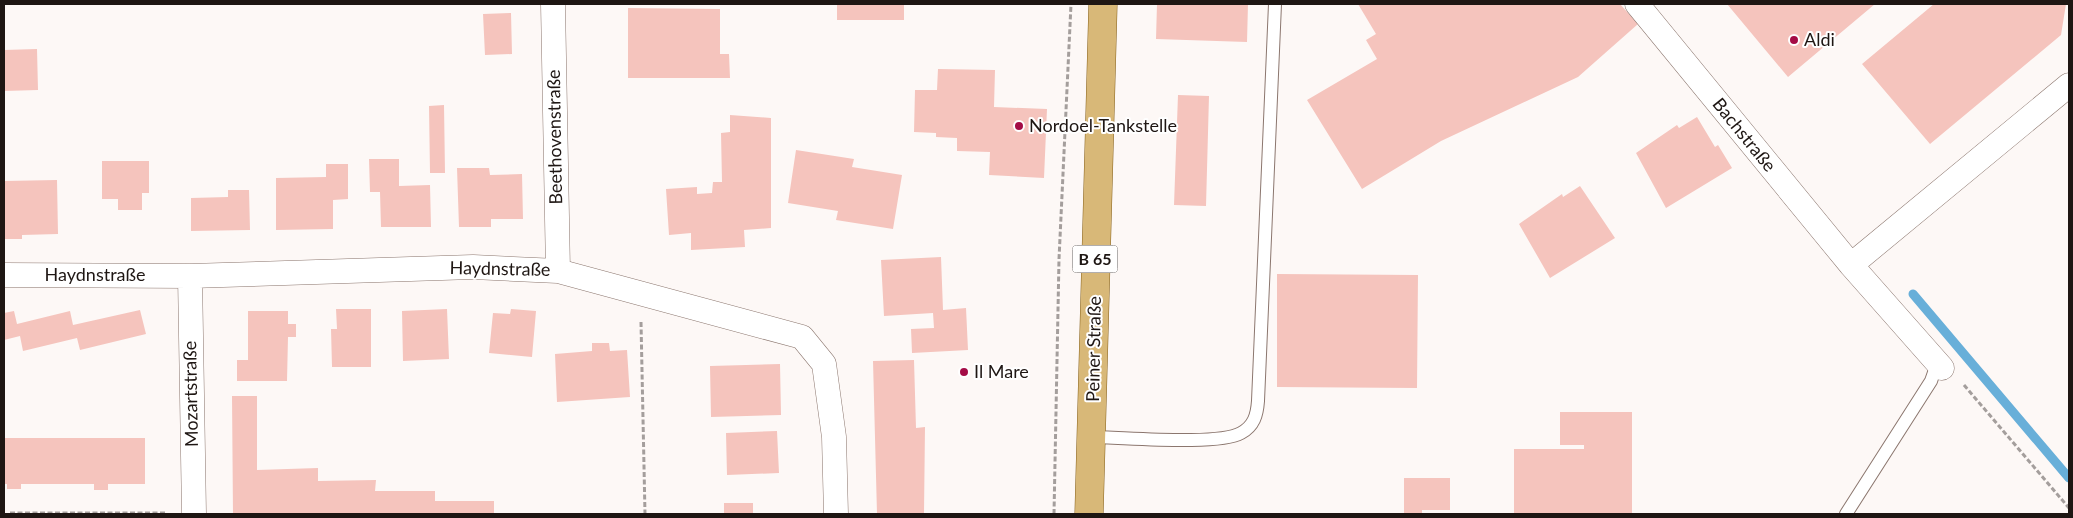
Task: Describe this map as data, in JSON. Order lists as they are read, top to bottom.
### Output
{
  "streets": {
    "main road": ["B 65", "Peiner Straße"],
    "street": [
      "Bachstraße",
      "Beethovenstraße",
      "Haydnstraße",
      "Mozartstraße"
    ]
  },
  "crossings": [
    ["Beethovenstraße", "Haydnstraße"],
    ["Haydnstraße", "Mozartstraße"]
  ],
  "places": ["Aldi", "Nordoel-Tankstelle", "Il Mare"]
}
